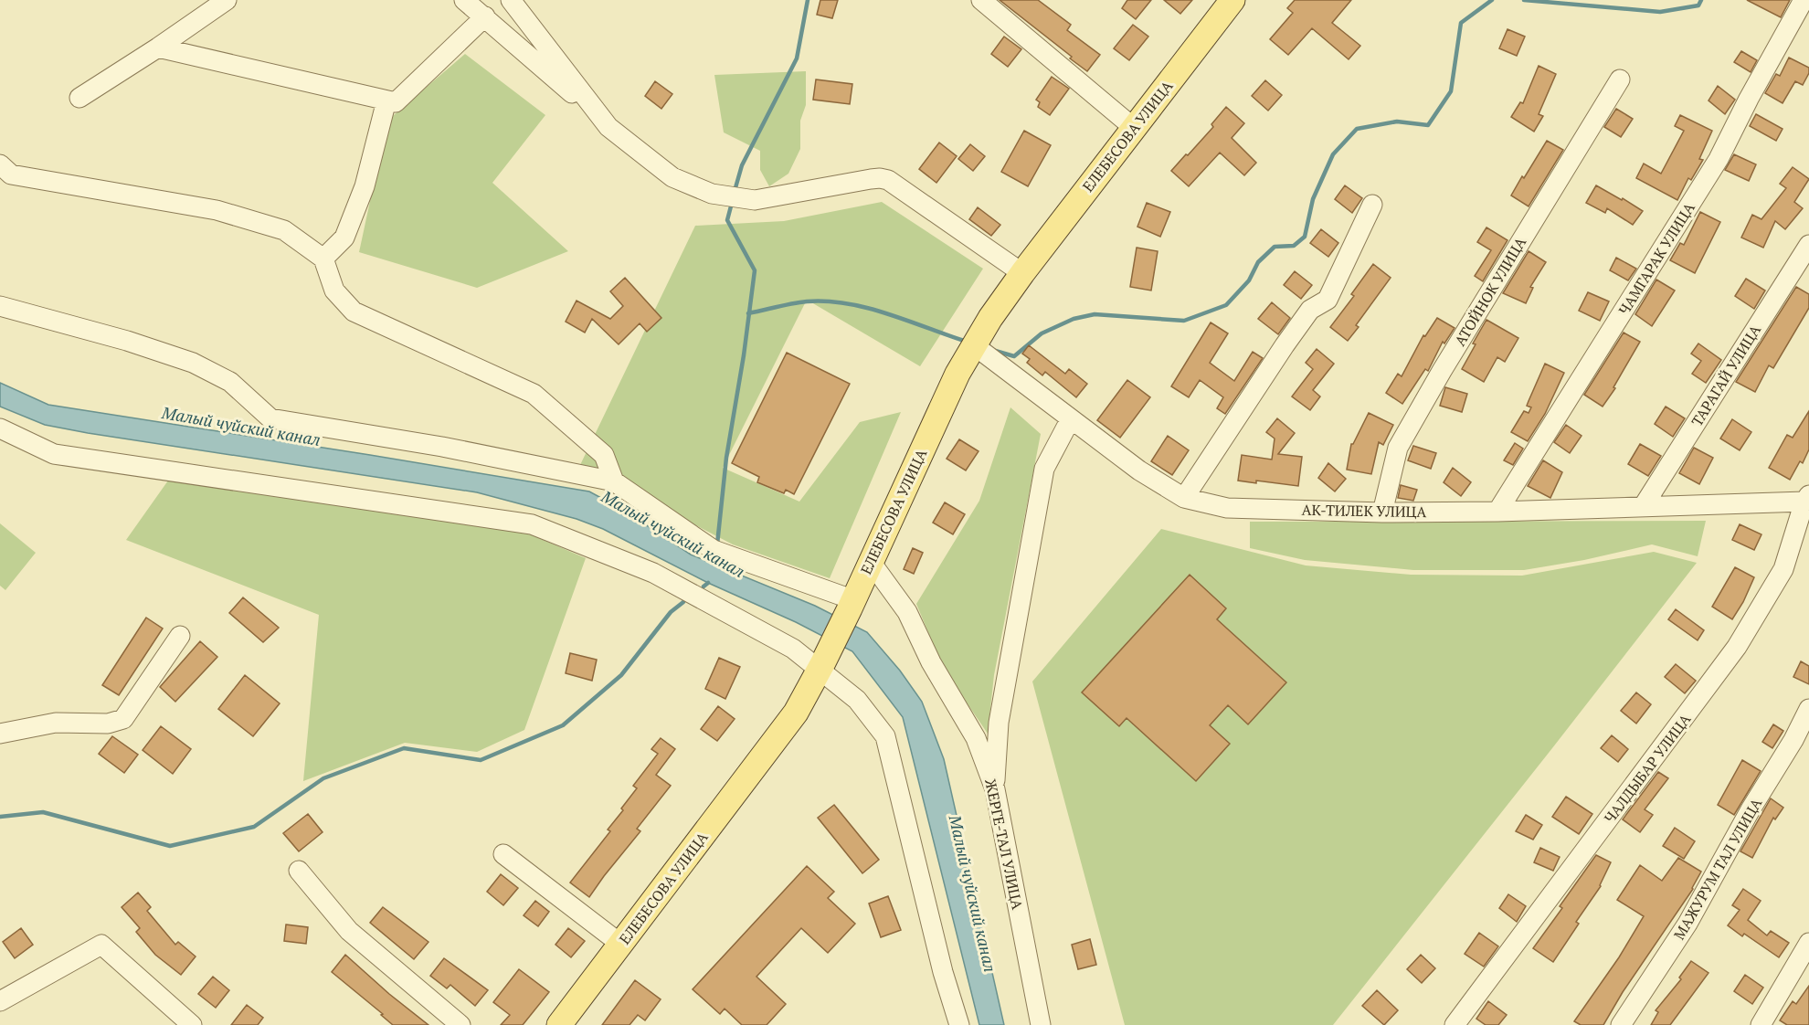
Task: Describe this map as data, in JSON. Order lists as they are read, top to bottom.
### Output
{
  "streets": {
    "main road": ["ЕЛЕБЕСОВА УЛИЦА"],
    "street": [
      "ЧАМГАРАК УЛИЦА",
      "АТОЙНОК УЛИЦА",
      "ТАРАГАЙ УЛИЦА",
      "АК-ТИЛЕК УЛИЦА",
      "ЧАЛДЫБАР УЛИЦА",
      "ЖЕРГЕ-ТАЛ УЛИЦА",
      "МАЖУРУМ ТАЛ УЛИЦА"
    ]
  },
  "crossings": [
    ["ЕЛЕБЕСОВА УЛИЦА", "АК-ТИЛЕК УЛИЦА"],
    ["ЕЛЕБЕСОВА УЛИЦА", "ЖЕРГЕ-ТАЛ УЛИЦА"],
    ["ЧАМГАРАК УЛИЦА", "АК-ТИЛЕК УЛИЦА"],
    ["АТОЙНОК УЛИЦА", "АК-ТИЛЕК УЛИЦА"],
    ["ТАРАГАЙ УЛИЦА", "АК-ТИЛЕК УЛИЦА"],
    ["АК-ТИЛЕК УЛИЦА", "ЧАЛДЫБАР УЛИЦА"]
  ],
  "water": ["Малый чуйский канал"]
}
